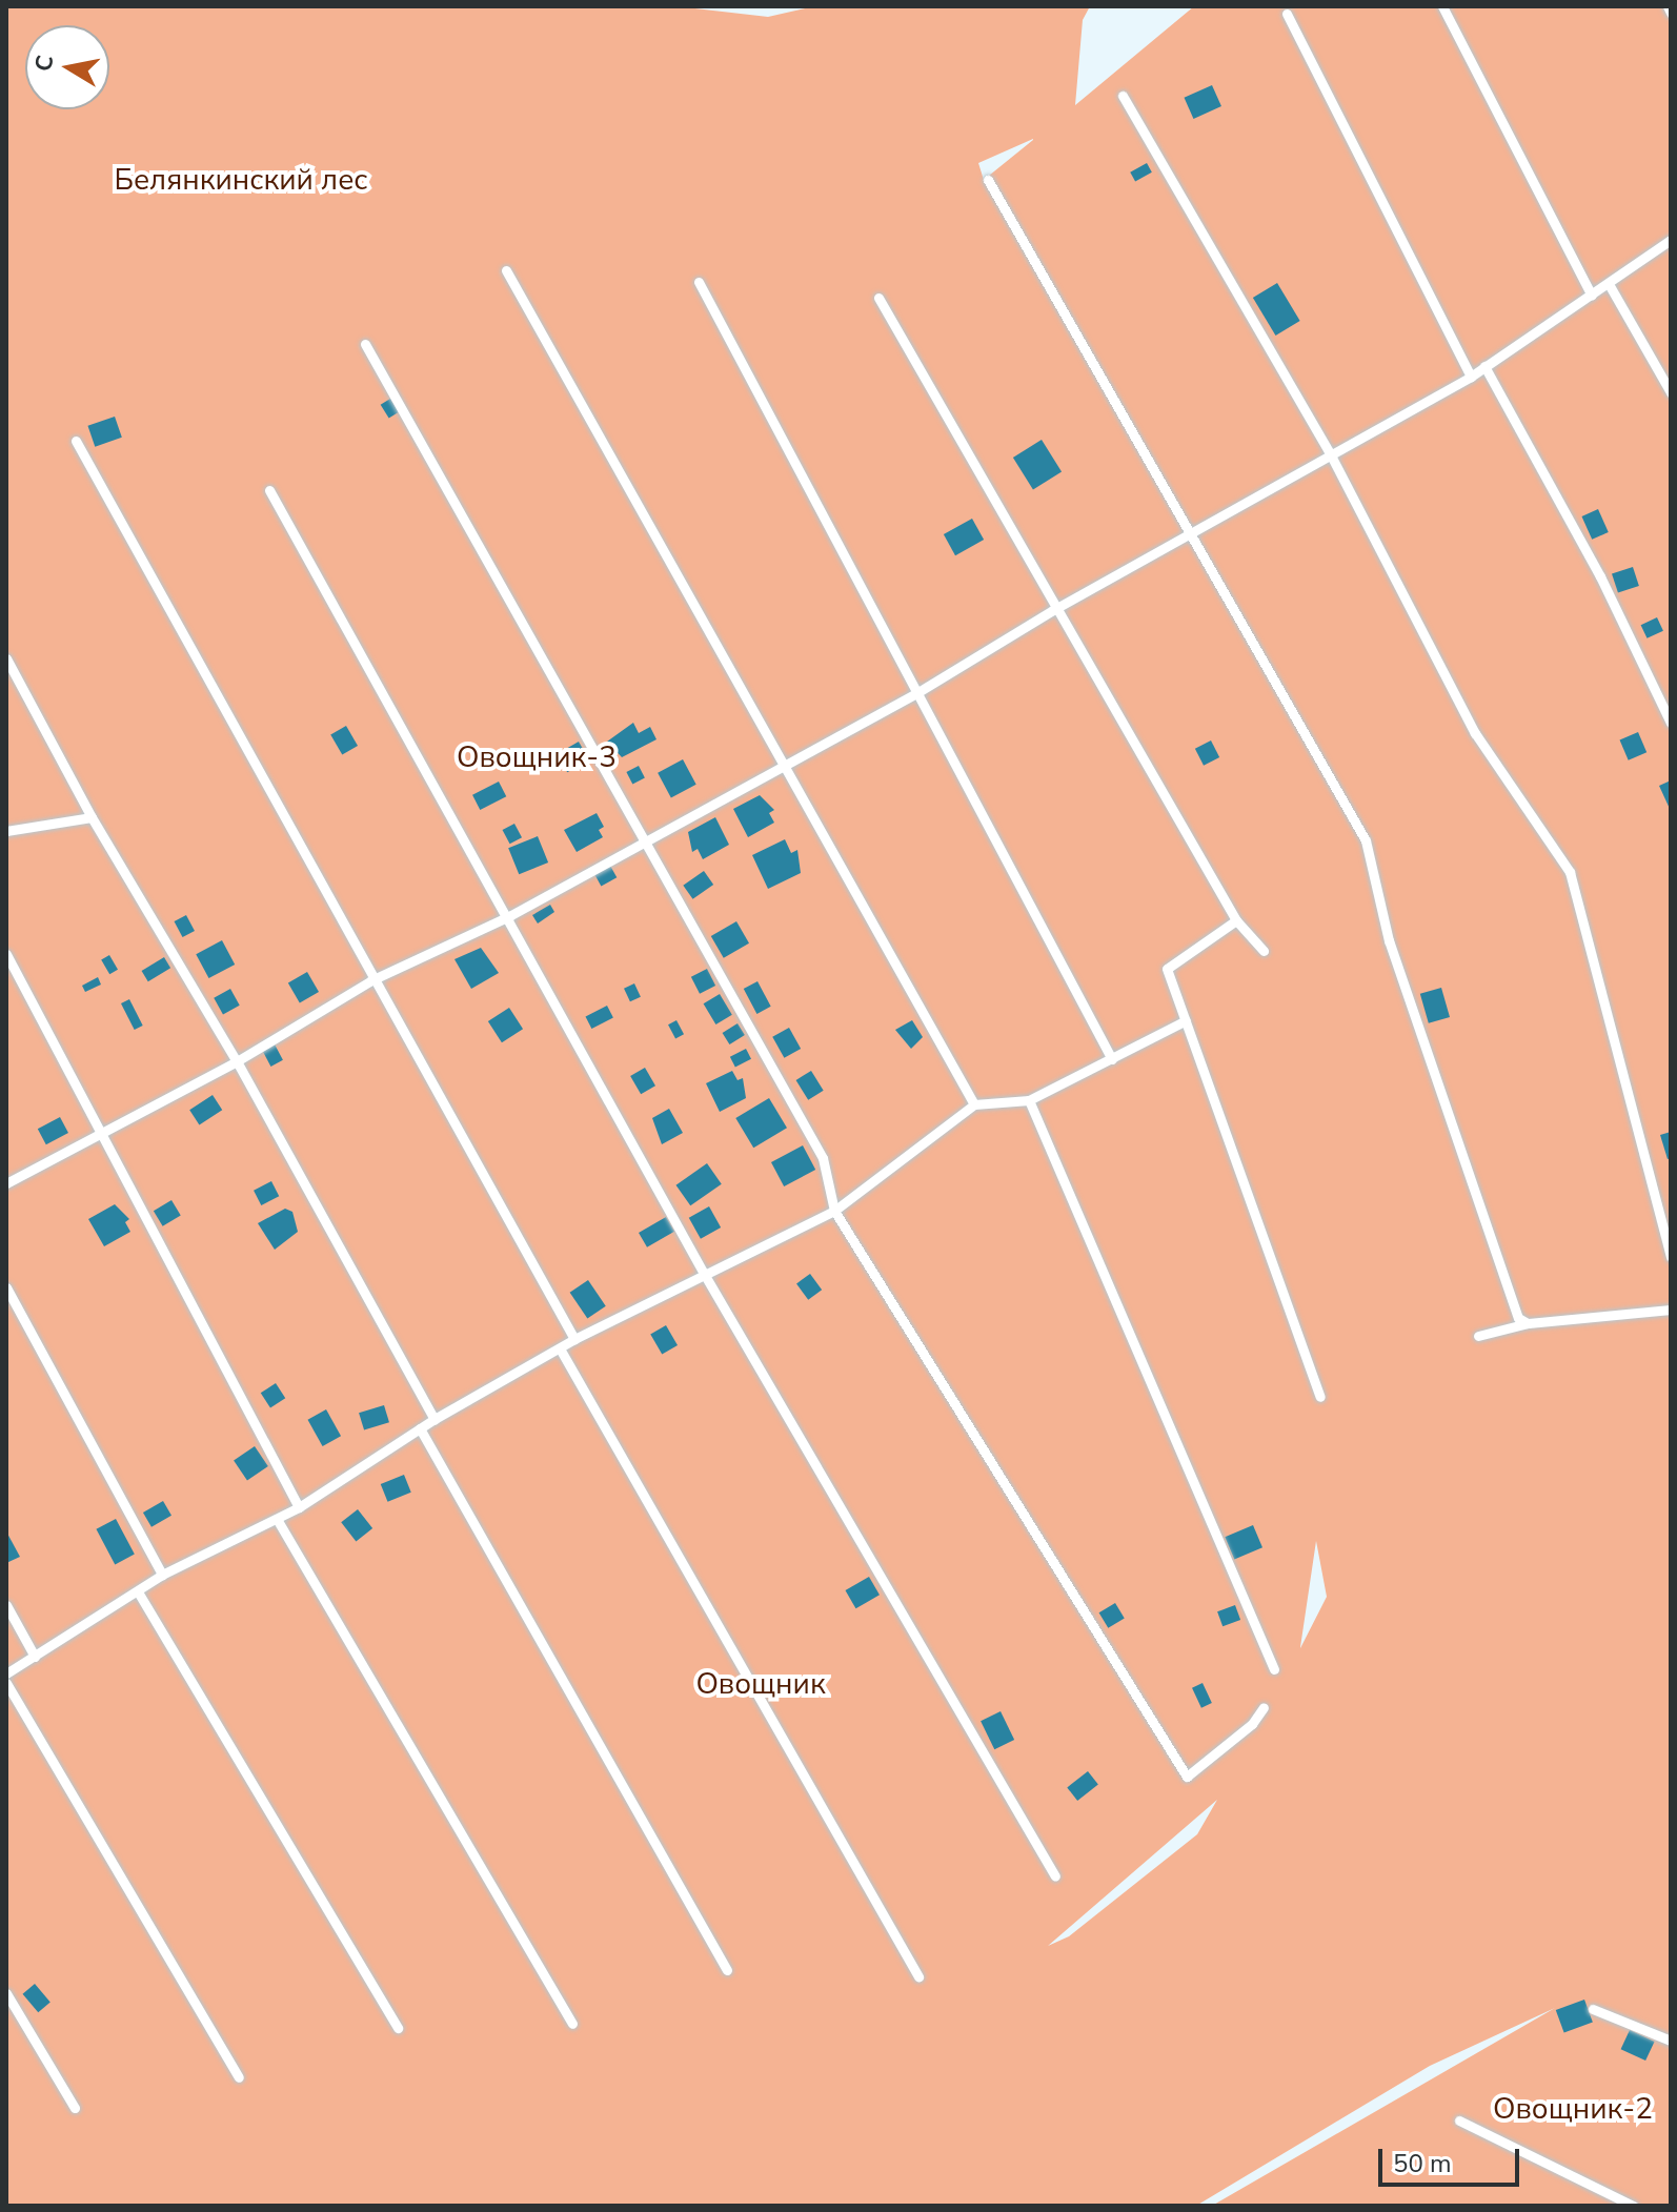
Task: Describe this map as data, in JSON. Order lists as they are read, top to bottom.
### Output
{
  "parks": [
    "Белянкинский лес",
    "Овощник-3",
    "Овощник",
    "Овощник-2"
  ],
  "scale_bar": "50 m",
  "north": "left"
}
